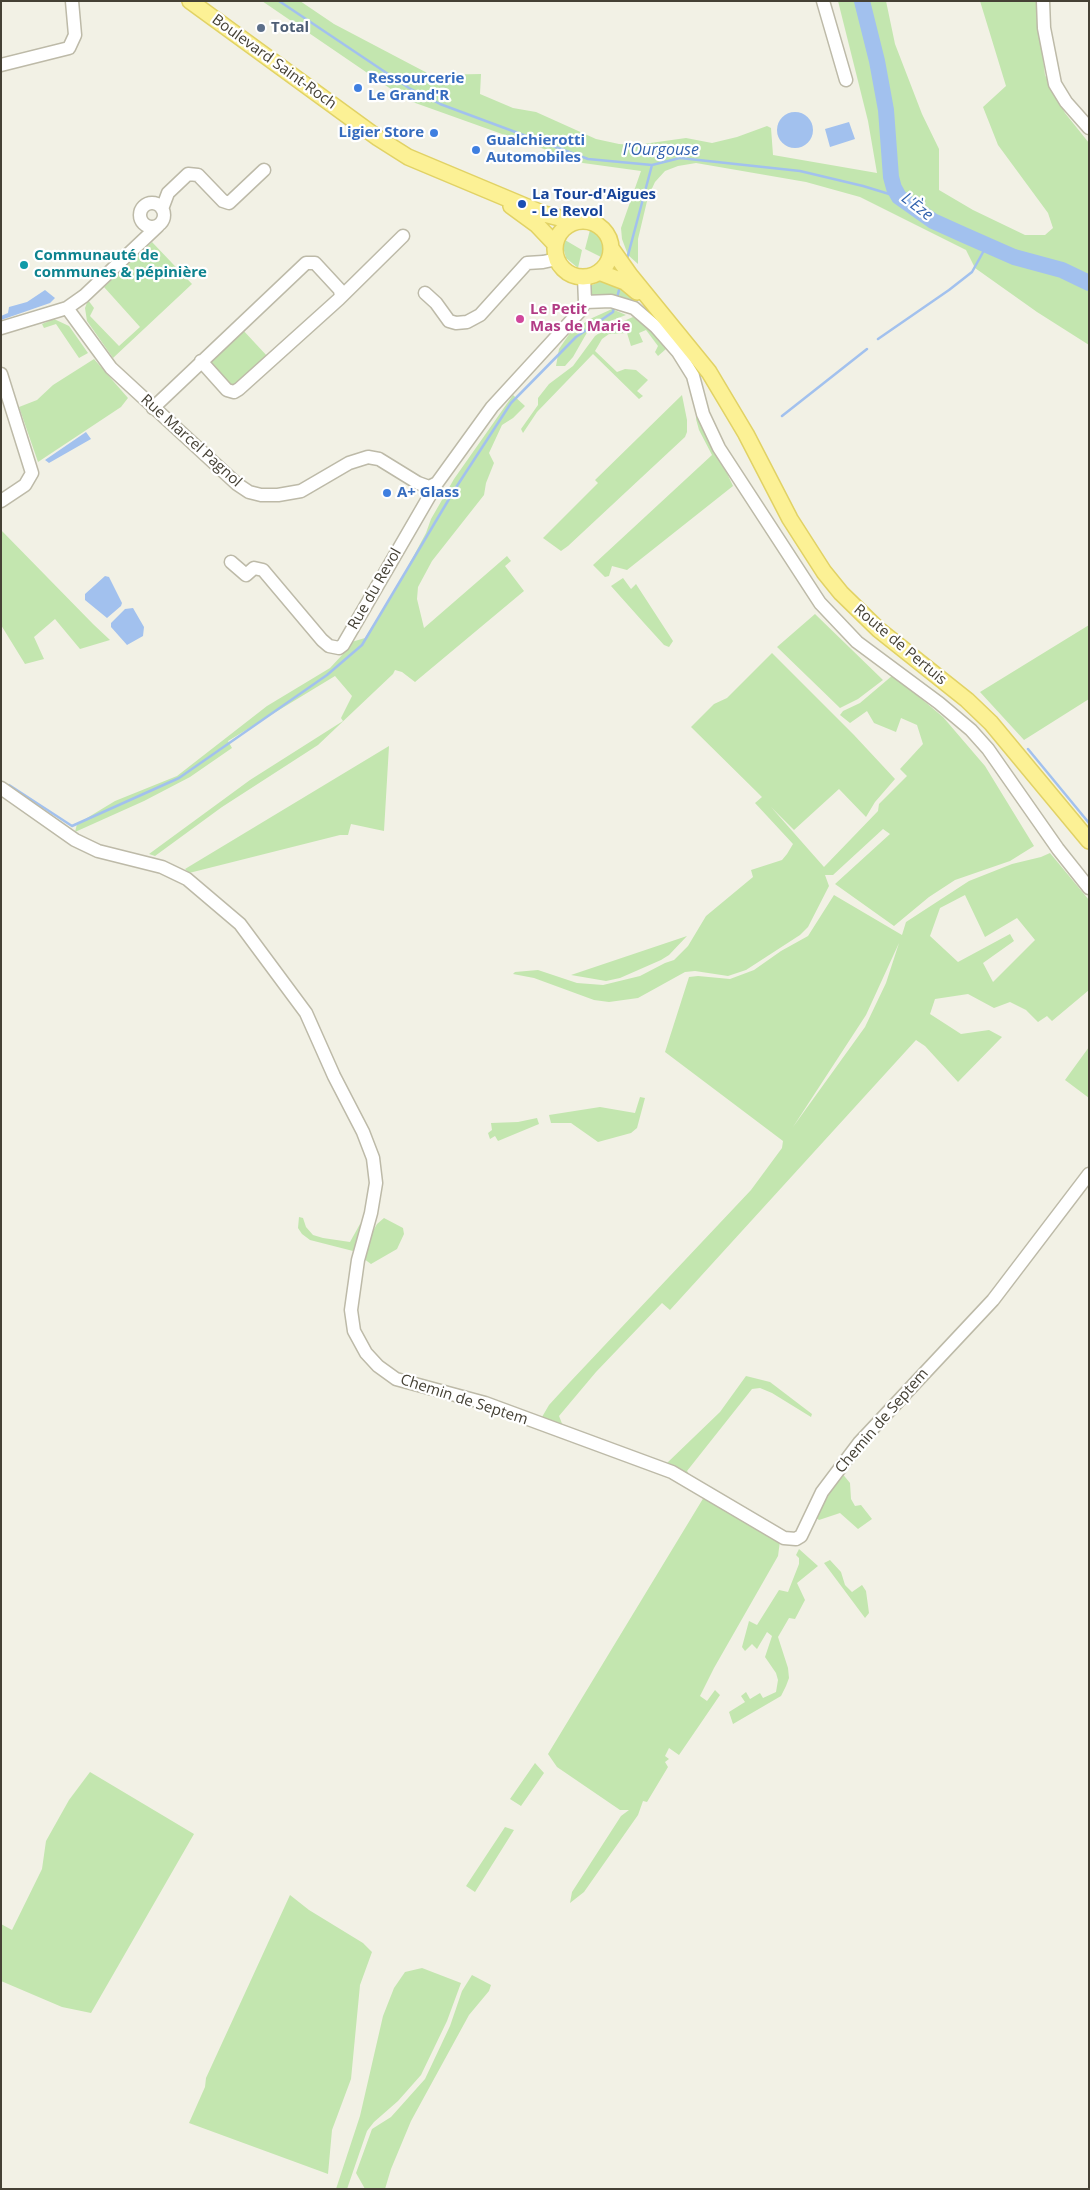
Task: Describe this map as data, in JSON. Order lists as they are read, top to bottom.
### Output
{
  "streets": {
    "main road": ["Boulevard Saint-Roch", "Route de Pertuis"],
    "street": ["Rue Marcel Pagnol", "Rue du Revol", "Chemin de Septem"]
  },
  "crossings": [
    ["Boulevard Saint-Roch", "Route de Pertuis"],
    ["Rue Marcel Pagnol", "Rue du Revol"]
  ],
  "water": ["l'Ourgouse", "L'Èze"],
  "places": [
    "Total",
    "Ressourcerie Le Grand'R",
    "Ligier Store",
    "Gualchierotti Automobiles",
    "La Tour-d'Aigues - Le Revol",
    "Communauté de communes & pépinière",
    "Le Petit Mas de Marie",
    "A+ Glass"
  ]
}
